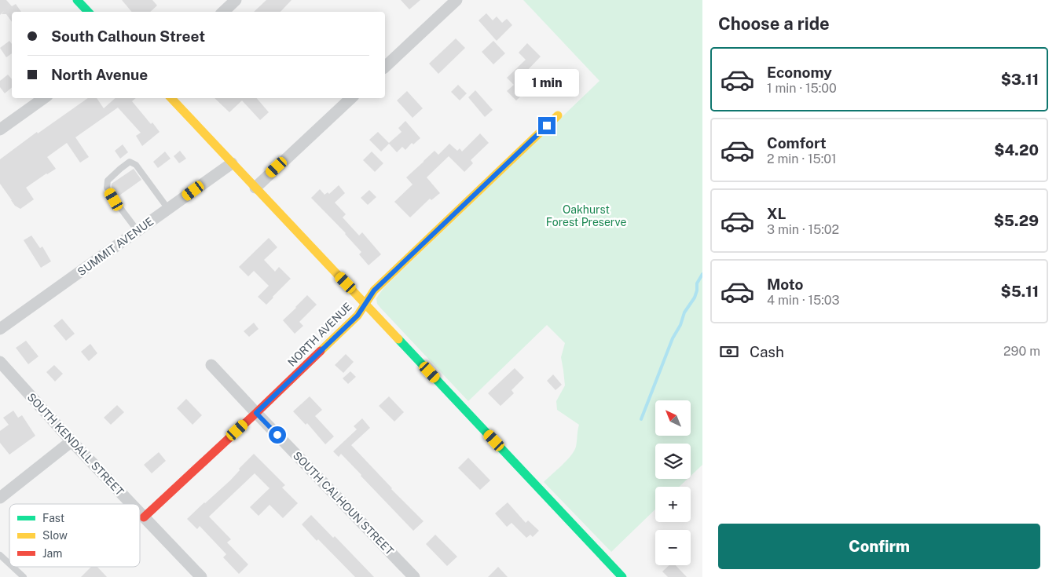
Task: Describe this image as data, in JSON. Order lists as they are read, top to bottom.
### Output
{
  "streets": {
    "street": [
      "SUMMIT AVENUE",
      "NORTH AVENUE",
      "SOUTH KENDALL STREET",
      "SOUTH CALHOUN STREET"
    ]
  },
  "crossings": [
    ["NORTH AVENUE", "SOUTH KENDALL STREET"],
    ["NORTH AVENUE", "SOUTH CALHOUN STREET"]
  ],
  "parks": ["Oakhurst Forest Preserve"],
  "legend": ["Fast", "Slow", "Jam"],
  "north": "top left",
  "page": {
    "heading": "Choose a ride",
    "banner": ["South Calhoun Street", "North Avenue"],
    "list": [
      {
        "name": "Economy",
        "note": "1 min · 15:00",
        "value": "$3.11"
      },
      {
        "name": "Comfort",
        "note": "2 min · 15:01",
        "value": "$4.20"
      },
      {
        "name": "XL",
        "note": "3 min · 15:02",
        "value": "$5.29"
      },
      {
        "name": "Moto",
        "note": "4 min · 15:03",
        "value": "$5.11"
      }
    ],
    "bubble": "1 min",
    "pay": ["Cash", "290 m"],
    "map_buttons": ["+", "−"],
    "buttons": "Confirm"
  }
}
